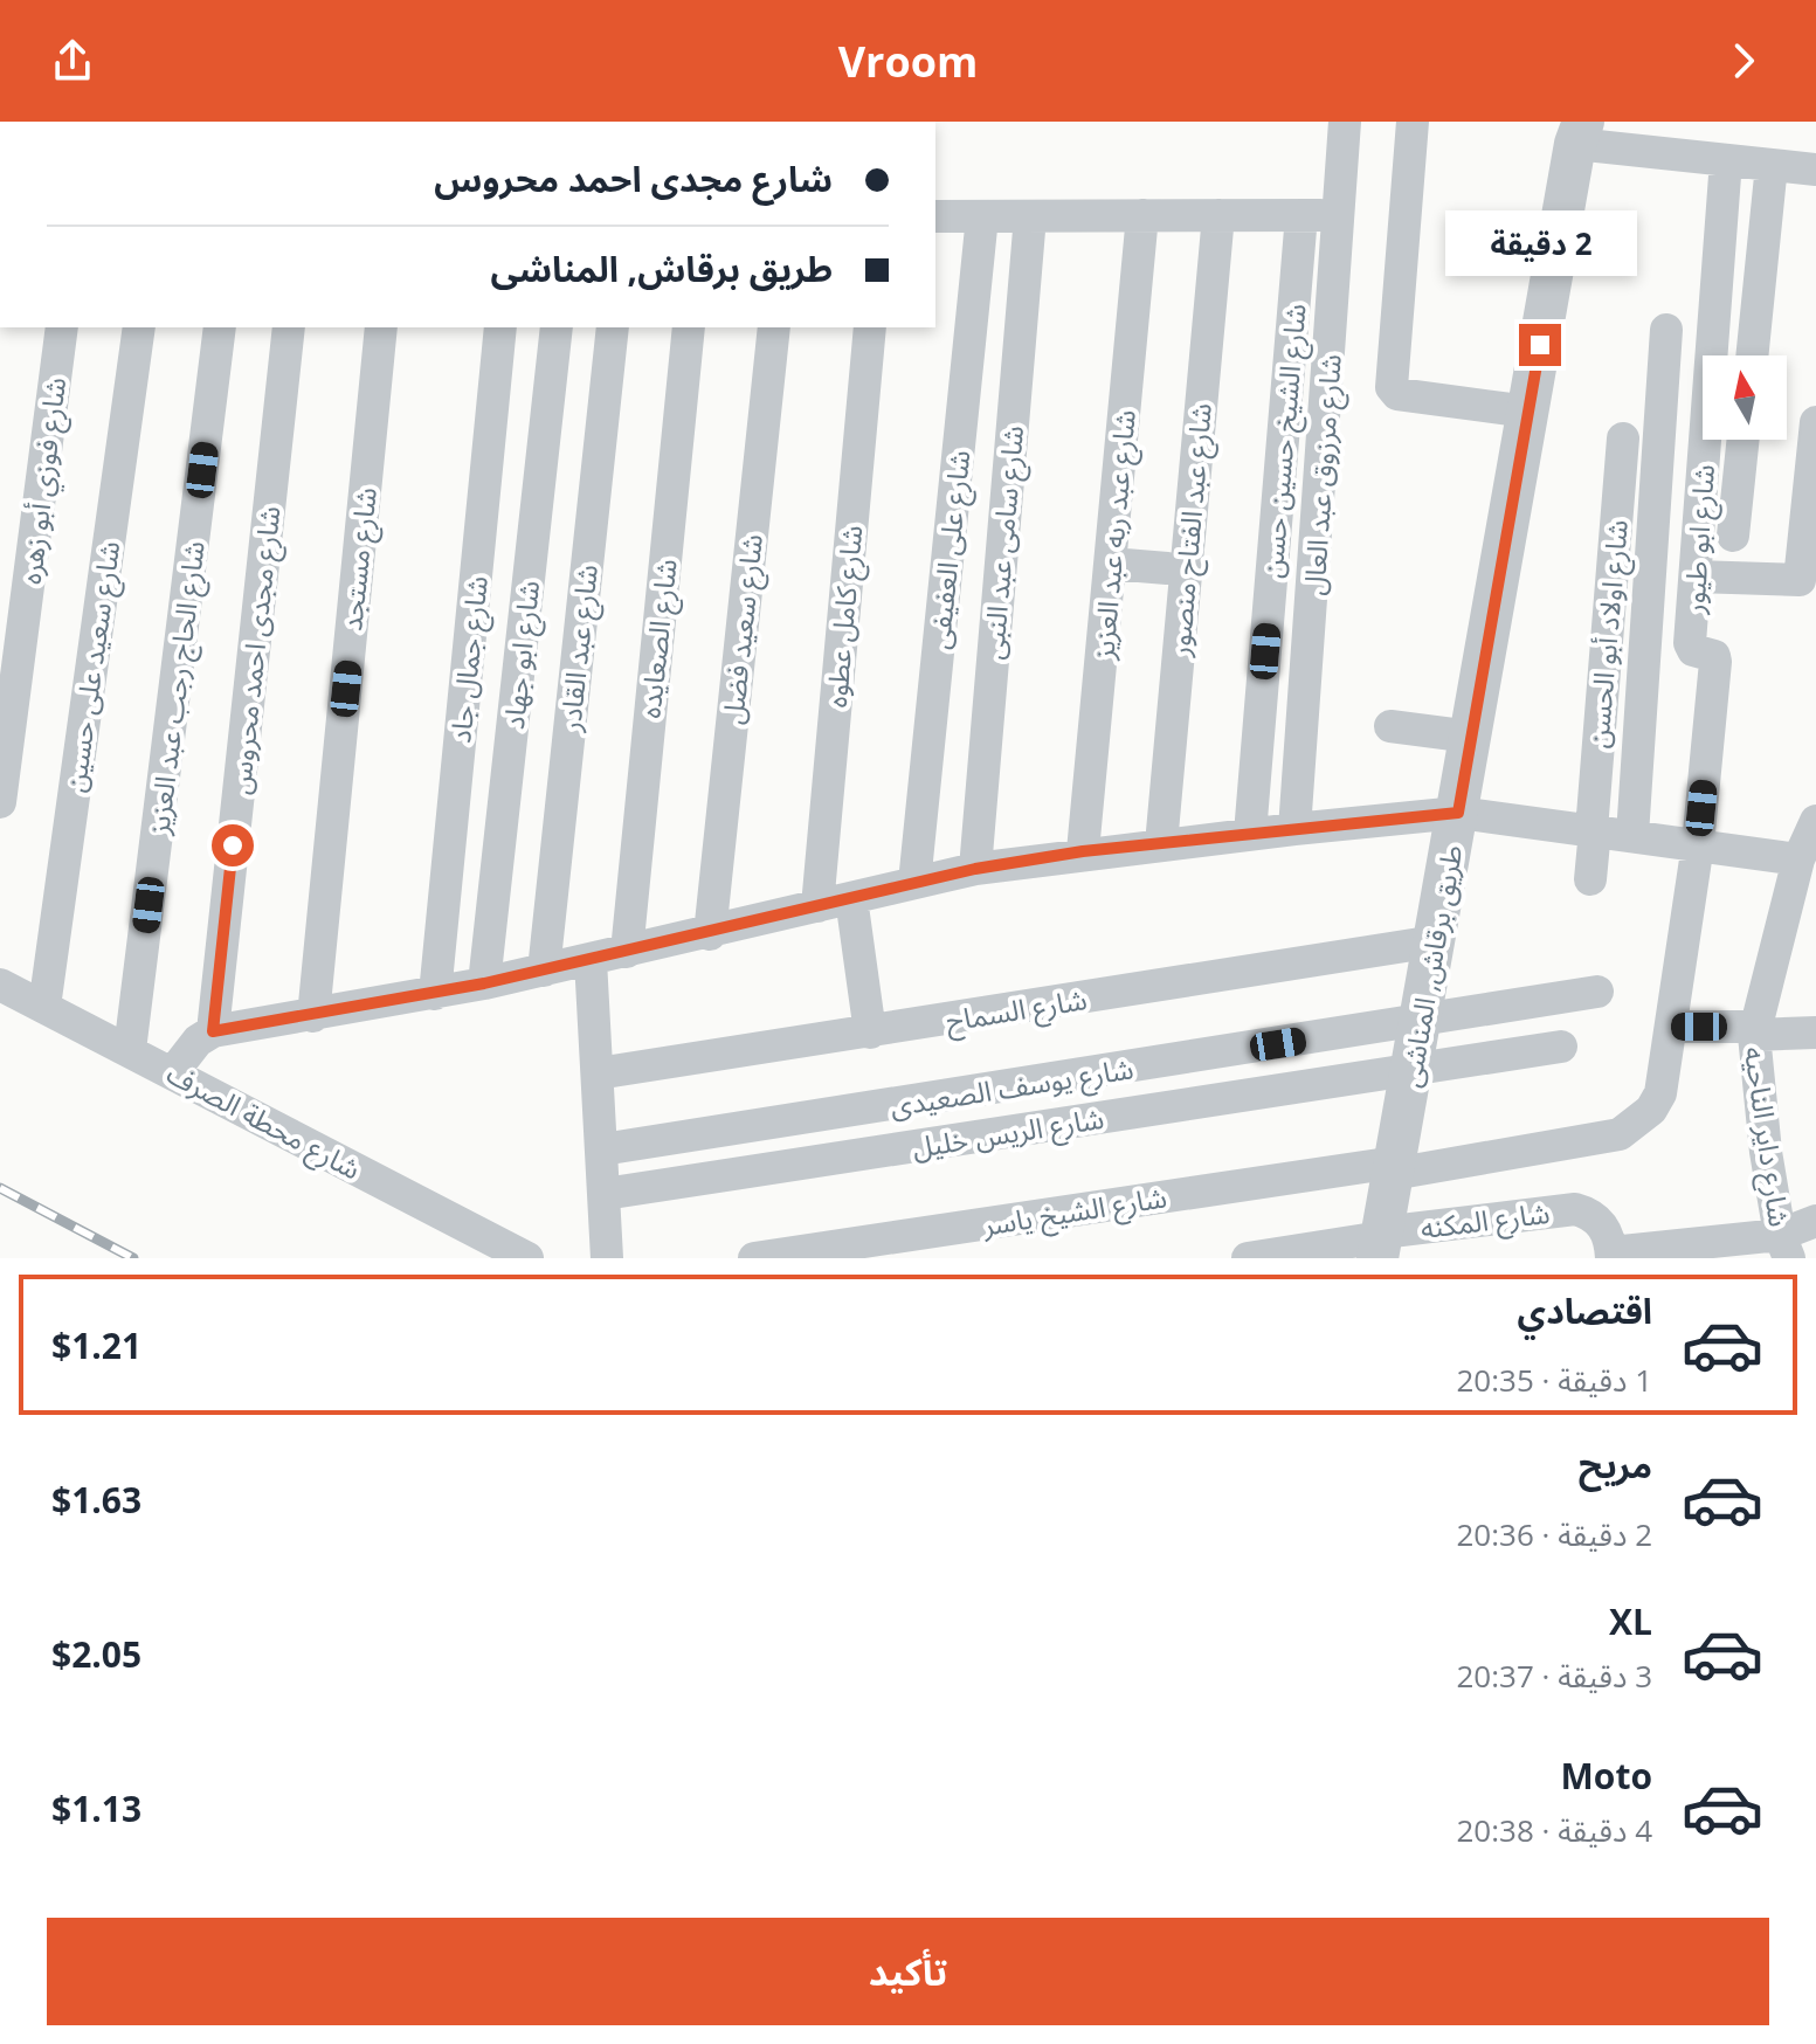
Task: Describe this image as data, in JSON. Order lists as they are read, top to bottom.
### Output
{
  "streets": {
    "street": [
      "شارع الشيخ حسين حسن",
      "شارع مرزوق عبد العال",
      "شارع فوزي أبو زهره",
      "شارع عبد الفتاح منصور",
      "شارع عبد ربه عبد العزيز",
      "شارع ابو طيور",
      "شارع سامى عبد النبى",
      "شارع على العفيفى",
      "شارع مستجد",
      "شارع كامل عطوه",
      "شارع سعيد فضل",
      "شارع اولاد أبو الحسن",
      "شارع الصعايده",
      "شارع عبد القادر",
      "شارع مجدى احمد محروس",
      "شارع ابو جهاد",
      "شارع جمال جاد",
      "شارع سعيد على حسين",
      "شارع الحاج رجب عبد العزيز",
      "طريق برقاش, المناشى",
      "شارع السماح",
      "شارع يوسف الصعيدى",
      "شارع محطة الصرف",
      "شارع الريس خليل",
      "شارع داير الناحيه",
      "شارع الشيخ ياسر",
      "شارع المكنه"
    ]
  },
  "crossings": [
    ["شارع ابو طيور", "شارع الشيخ ياسر"],
    ["شارع سعيد على حسين", "شارع محطة الصرف"],
    ["شارع الحاج رجب عبد العزيز", "شارع محطة الصرف"],
    ["طريق برقاش, المناشى", "شارع السماح"],
    ["طريق برقاش, المناشى", "شارع يوسف الصعيدى"],
    ["طريق برقاش, المناشى", "شارع الريس خليل"],
    ["طريق برقاش, المناشى", "شارع الشيخ ياسر"],
    ["طريق برقاش, المناشى", "شارع المكنه"]
  ],
  "north": "top",
  "page": {
    "header": "Vroom",
    "banner": ["شارع مجدى احمد محروس", "طريق برقاش, المناشى"],
    "bubble": "2 دقيقة",
    "list": [
      {
        "name": "اقتصادي",
        "note": "1 دقيقة · 20:35",
        "value": "$1.21"
      },
      {
        "name": "مريح",
        "note": "2 دقيقة · 20:36",
        "value": "$1.63"
      },
      {
        "name": "XL",
        "note": "3 دقيقة · 20:37",
        "value": "$2.05"
      },
      {
        "name": "Moto",
        "note": "4 دقيقة · 20:38",
        "value": "$1.13"
      }
    ],
    "buttons": "تأكيد"
  }
}
